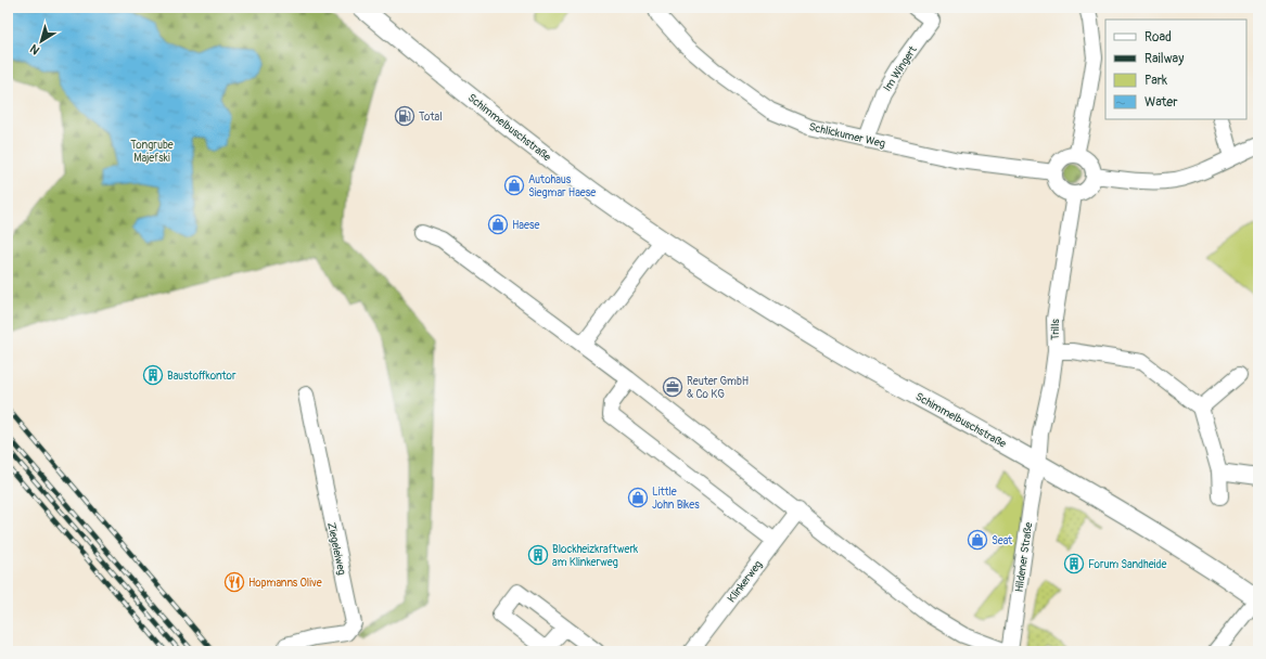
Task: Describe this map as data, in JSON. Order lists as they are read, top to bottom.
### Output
{
  "streets": {
    "main road": ["Schimmelbuschstraße"],
    "street": [
      "Im Wingert",
      "Schlickumer Weg",
      "Trills",
      "Ziegeleiweg",
      "Hildener Straße",
      "Klinkerweg"
    ]
  },
  "crossings": [
    ["Im Wingert", "Schlickumer Weg"],
    ["Schimmelbuschstraße", "Trills"],
    ["Schimmelbuschstraße", "Hildener Straße"],
    ["Schlickumer Weg", "Trills"],
    ["Trills", "Hildener Straße"]
  ],
  "parks": ["Tongrube Majefski"],
  "places": {
    "fuel station": ["Total"],
    "shop": [
      "Autohaus Siegmar Haese",
      "Haese",
      "Little John Bikes",
      "Seat"
    ],
    "building": ["Baustoffkontor", "Blockheizkraftwerk am Klinkerweg", "Forum Sandheide"],
    "office": ["Reuter GmbH & Co KG"],
    "restaurant": ["Hopmanns Olive"]
  },
  "legend": [
    "Road",
    "Railway",
    "Park",
    "Water"
  ],
  "north": "bottom left"
}
